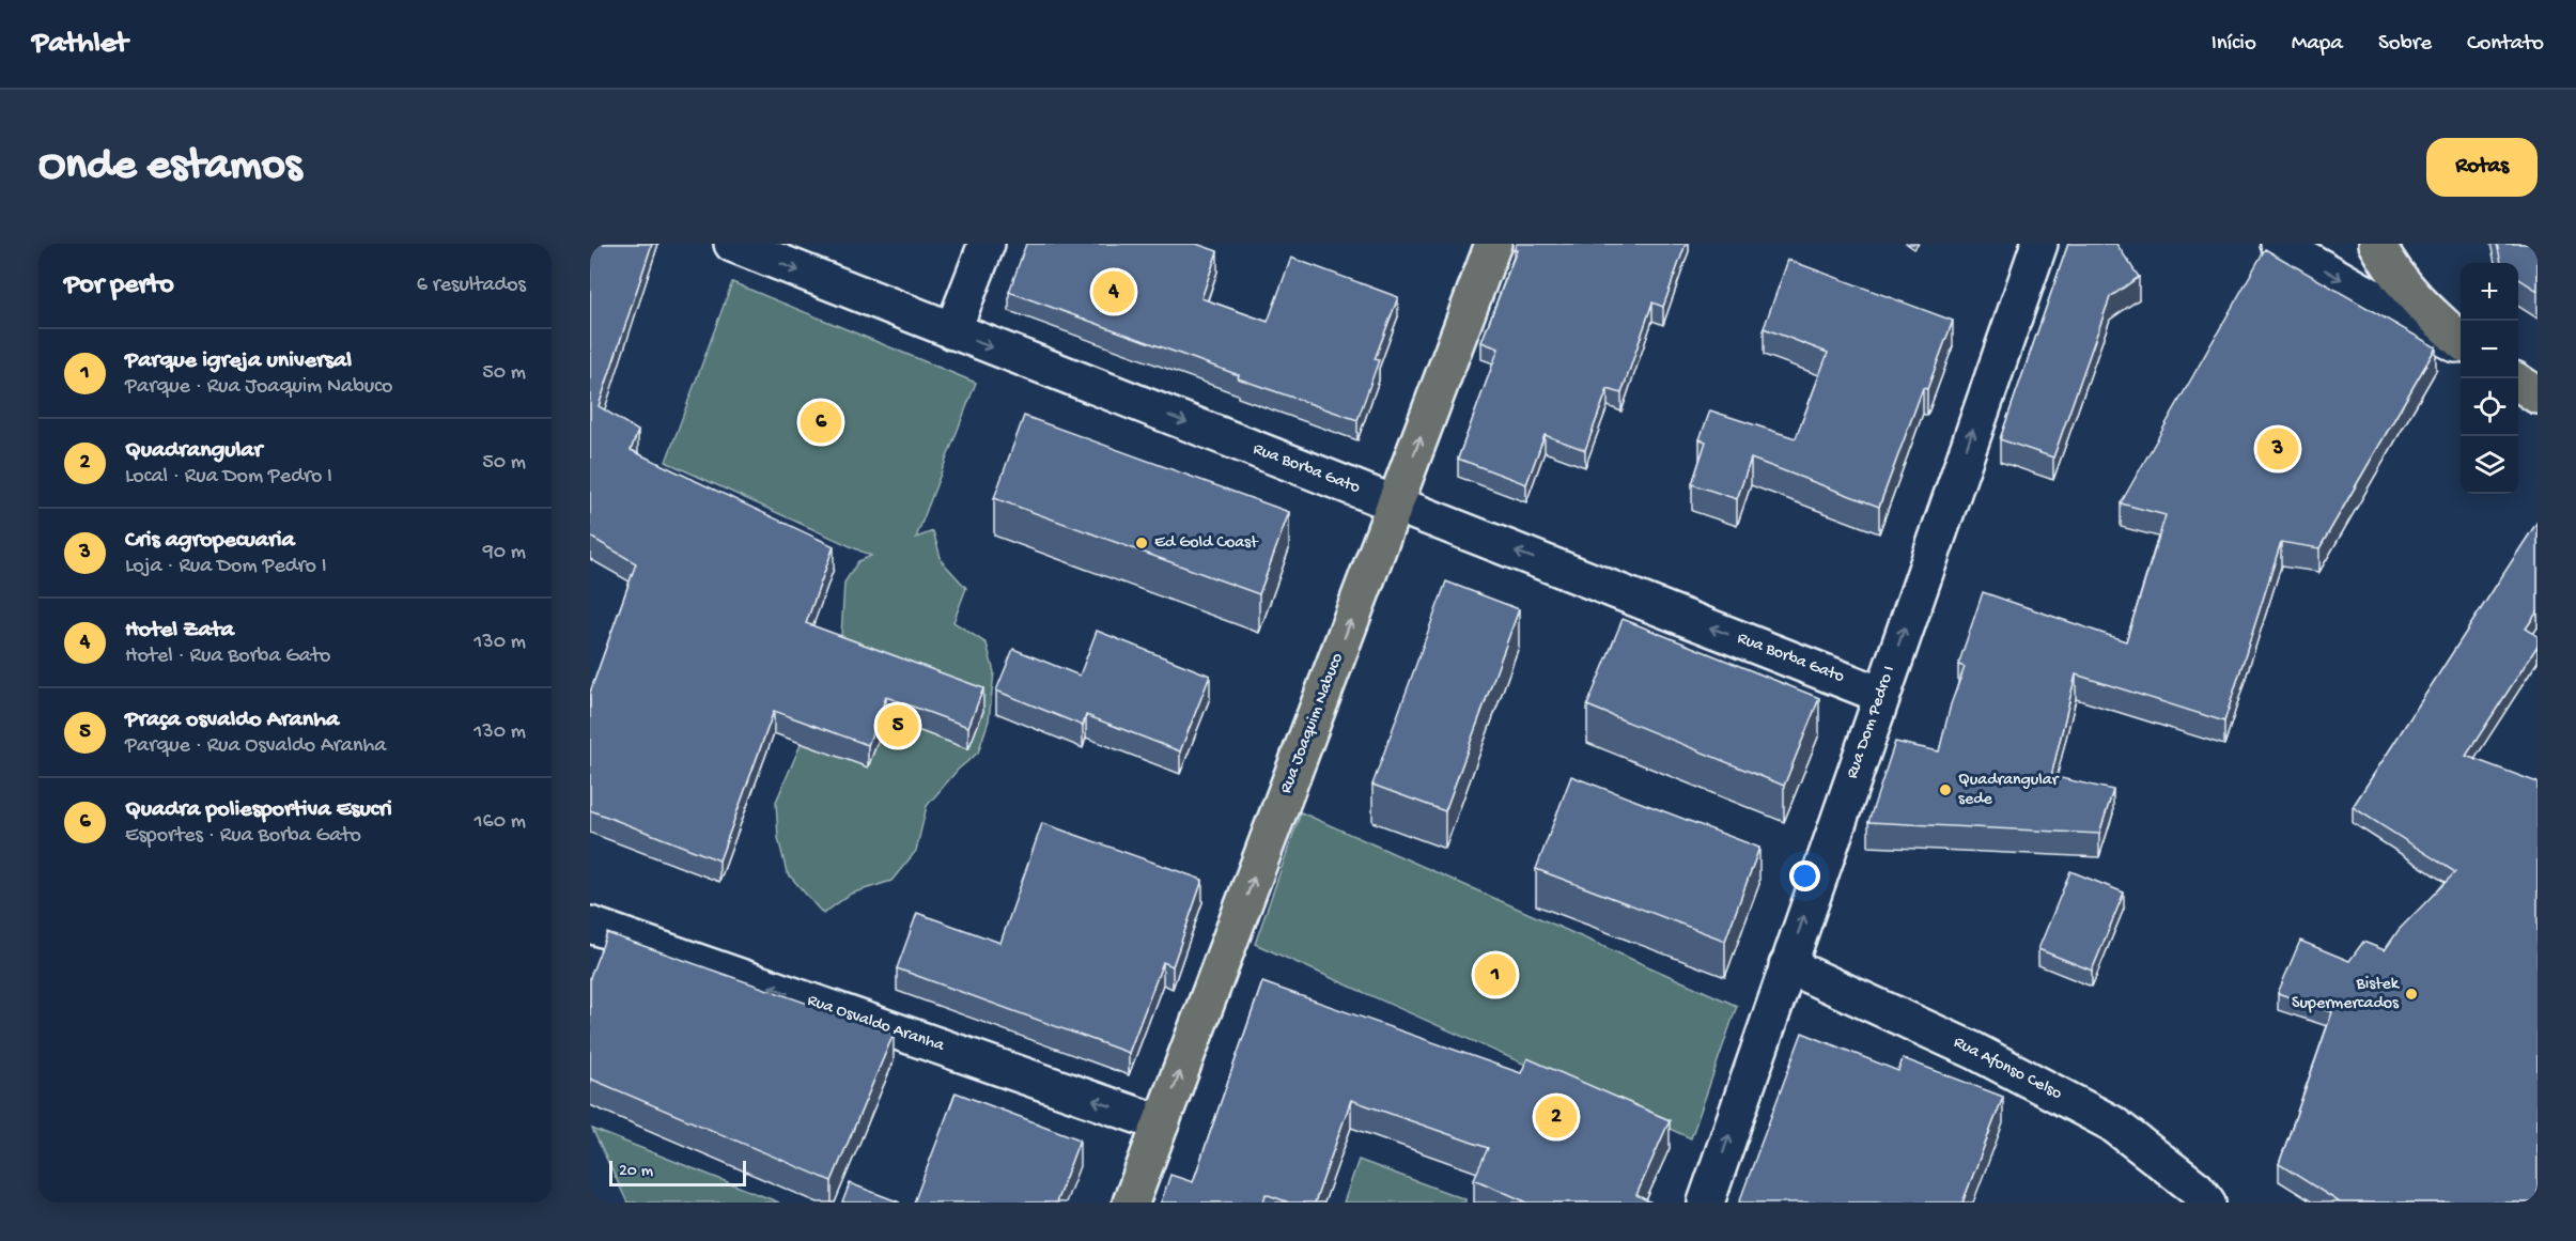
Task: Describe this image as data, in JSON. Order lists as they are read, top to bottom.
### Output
{
  "streets": {
    "main road": ["Rua Joaquim Nabuco"],
    "street": [
      "Rua Borba Gato",
      "Rua Dom Pedro I",
      "Rua Osvaldo Aranha",
      "Rua Afonso Celso"
    ]
  },
  "crossings": [
    ["Rua Borba Gato", "Rua Dom Pedro I"],
    ["Rua Borba Gato", "Rua Joaquim Nabuco"],
    ["Rua Dom Pedro I", "Rua Afonso Celso"],
    ["Rua Joaquim Nabuco", "Rua Osvaldo Aranha"]
  ],
  "one_way": ["Rua Dom Pedro I", "Rua Joaquim Nabuco", "Rua Osvaldo Aranha"],
  "places": ["Ed Gold Coast", "Quadrangular sede", "Bistek Supermercados"],
  "scale_bar": "20 m",
  "page": {
    "header": "Pathlet",
    "nav": [
      "Início",
      "Mapa",
      "Sobre",
      "Contato"
    ],
    "buttons": "Rotas",
    "title": "Onde estamos",
    "heading": ["Por perto", "6 resultados"],
    "map_buttons": ["+", "−"],
    "pins": [
      "4",
      "6",
      "3",
      "5",
      "1",
      "2"
    ],
    "list": [
      {
        "mark": "1",
        "name": "Parque igreja universal",
        "note": "Parque · Rua Joaquim Nabuco",
        "value": "50 m"
      },
      {
        "mark": "2",
        "name": "Quadrangular",
        "note": "Local · Rua Dom Pedro I",
        "value": "50 m"
      },
      {
        "mark": "3",
        "name": "Cris agropecuaria",
        "note": "Loja · Rua Dom Pedro I",
        "value": "90 m"
      },
      {
        "mark": "4",
        "name": "Hotel Zata",
        "note": "Hotel · Rua Borba Gato",
        "value": "130 m"
      },
      {
        "mark": "5",
        "name": "Praça osvaldo Aranha",
        "note": "Parque · Rua Osvaldo Aranha",
        "value": "130 m"
      },
      {
        "mark": "6",
        "name": "Quadra poliesportiva Esucri",
        "note": "Esportes · Rua Borba Gato",
        "value": "160 m"
      }
    ],
    "scale": "20 m"
  }
}
